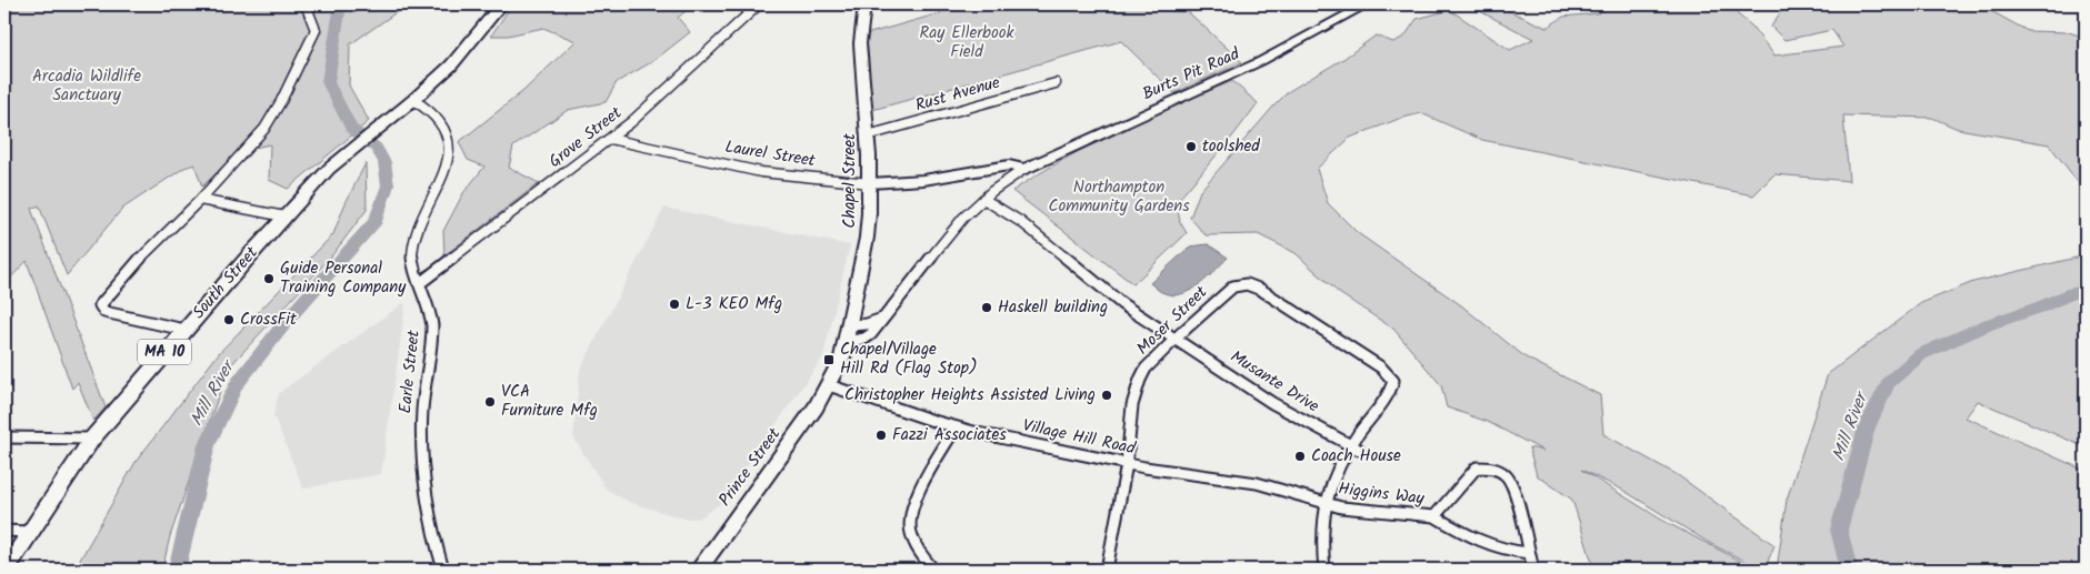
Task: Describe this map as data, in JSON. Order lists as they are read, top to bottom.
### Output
{
  "streets": {
    "main road": [
      "Chapel Street",
      "South Street",
      "MA 10",
      "Prince Street"
    ],
    "street": [
      "Burts Pit Road",
      "Rust Avenue",
      "Grove Street",
      "Laurel Street",
      "Moser Street",
      "Earle Street",
      "Musante Drive",
      "Village Hill Road",
      "Higgins Way"
    ]
  },
  "crossings": [
    ["Burts Pit Road", "Laurel Street"],
    ["Rust Avenue", "Chapel Street"],
    ["Grove Street", "Laurel Street"],
    ["Grove Street", "Earle Street"],
    ["Laurel Street", "Chapel Street"],
    ["Chapel Street", "Village Hill Road"],
    ["Chapel Street", "Prince Street"],
    ["South Street", "MA 10"],
    ["South Street", "Earle Street"],
    ["Moser Street", "Musante Drive"],
    ["Moser Street", "Village Hill Road"],
    ["MA 10", "Earle Street"],
    ["Village Hill Road", "Prince Street"],
    ["Village Hill Road", "Higgins Way"]
  ],
  "water": ["Mill River"],
  "parks": ["Ray Ellerbook Field", "Arcadia Wildlife Sanctuary", "Northampton Community Gardens"],
  "places": {
    "other": [
      "toolshed",
      "Guide Personal Training Company",
      "L-3 KEO Mfg",
      "Haskell building",
      "CrossFit",
      "Christopher Heights Assisted Living",
      "VCA Furniture Mfg",
      "Fazzi Associates",
      "Coach House"
    ],
    "transit": ["Chapel/Village Hill Rd (Flag Stop)"]
  }
}
